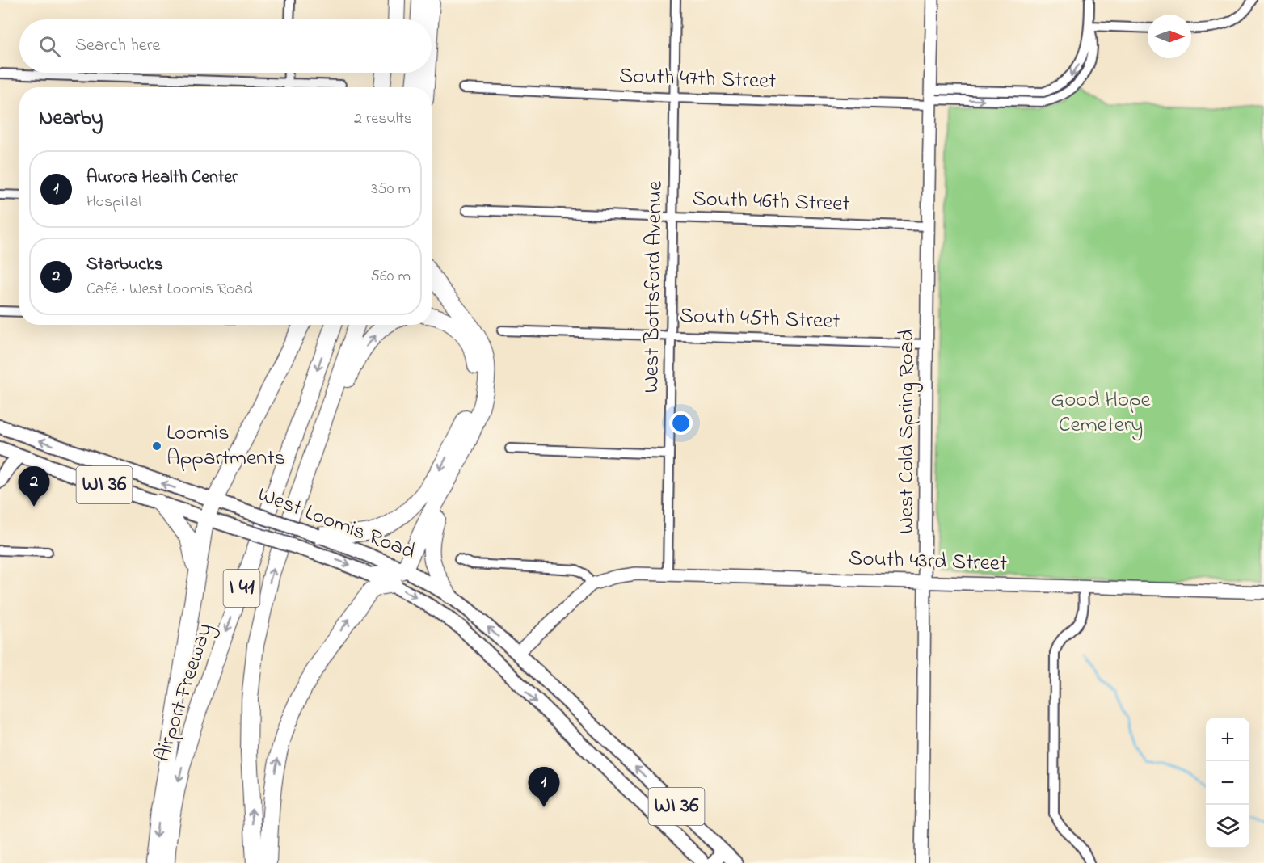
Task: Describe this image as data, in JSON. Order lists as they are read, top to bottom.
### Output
{
  "streets": {
    "highway": ["I 41", "Airport Freeway"],
    "main road": ["WI 36", "West Loomis Road"],
    "street": [
      "South 47th Street",
      "South 46th Street",
      "West Bottsford Avenue",
      "South 45th Street",
      "West Cold Spring Road",
      "South 43rd Street"
    ]
  },
  "crossings": [
    ["South 47th Street", "West Bottsford Avenue"],
    ["South 47th Street", "West Cold Spring Road"],
    ["South 46th Street", "West Bottsford Avenue"],
    ["South 46th Street", "West Cold Spring Road"],
    ["West Bottsford Avenue", "South 45th Street"],
    ["West Bottsford Avenue", "South 43rd Street"],
    ["South 45th Street", "West Cold Spring Road"],
    ["West Cold Spring Road", "South 43rd Street"],
    ["West Loomis Road", "South 43rd Street"]
  ],
  "parks": ["Good Hope Cemetery"],
  "places": ["Loomis Appartments"],
  "north": "right",
  "page": {
    "search": "Search here",
    "heading": ["Nearby", "2 results"],
    "list": [
      {
        "mark": "1",
        "name": "Aurora Health Center",
        "note": "Hospital",
        "value": "350 m"
      },
      {
        "mark": "2",
        "name": "Starbucks",
        "note": "Café · West Loomis Road",
        "value": "560 m"
      }
    ],
    "pins": ["2", "1"],
    "map_buttons": ["+", "−"]
  }
}
